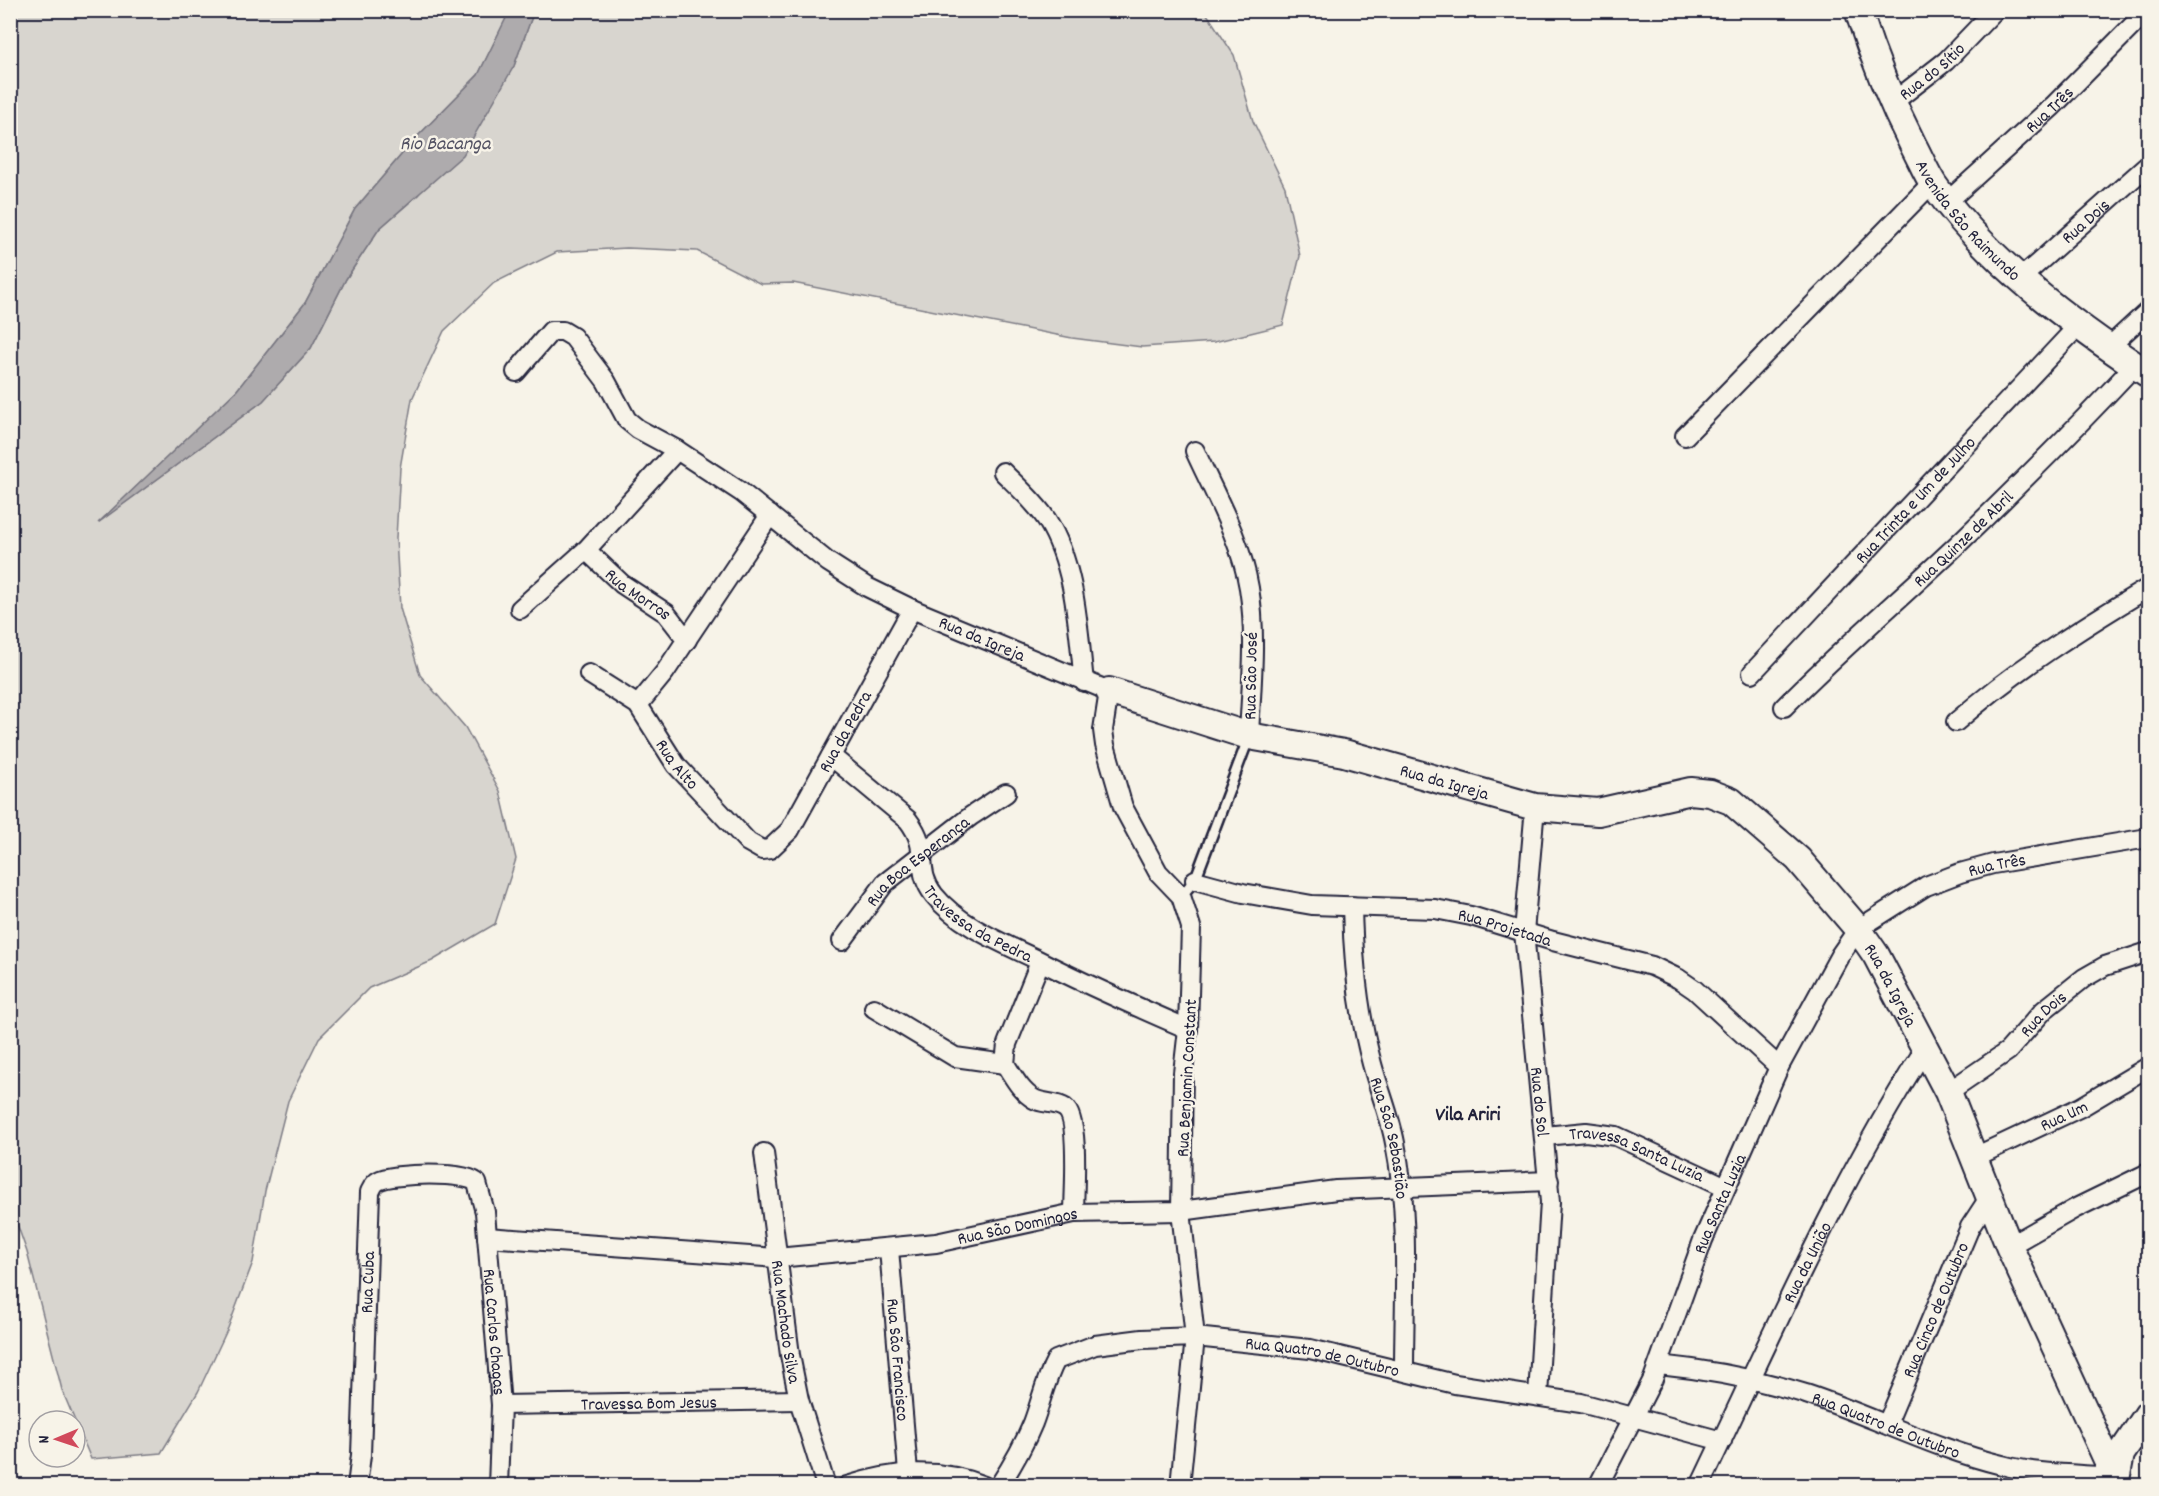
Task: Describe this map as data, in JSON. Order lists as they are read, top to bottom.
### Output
{
  "streets": {
    "street": [
      "Rua do Sítio",
      "Rua Três",
      "Avenida São Raimundo",
      "Rua Dois",
      "Rua Trinta e Um de Julho",
      "Rua Quinze de Abril",
      "Rua Morros",
      "Rua da Igreja",
      "Rua São José",
      "Rua da Pedra",
      "Rua Alto",
      "Rua Boa Esperança",
      "Travessa da Pedra",
      "Rua Projetada",
      "Rua Benjamin Constant",
      "Rua do Sol",
      "Rua Um",
      "Rua São Sebastião",
      "Travessa Santa Luzia",
      "Rua Santa Luzia",
      "Rua São Domingos",
      "Rua da União",
      "Rua Cuba",
      "Rua Cinco de Outubro",
      "Rua Machado Silva",
      "Rua Carlos Chagas",
      "Rua Quatro de Outubro",
      "Rua São Francisco",
      "Travessa Bom Jesus"
    ]
  },
  "crossings": [
    ["Rua do Sítio", "Avenida São Raimundo"],
    ["Rua Três", "Avenida São Raimundo"],
    ["Rua Três", "Rua da Igreja"],
    ["Rua Três", "Rua Santa Luzia"],
    ["Avenida São Raimundo", "Rua Dois"],
    ["Avenida São Raimundo", "Rua Trinta e Um de Julho"],
    ["Avenida São Raimundo", "Rua Quinze de Abril"],
    ["Rua Dois", "Rua da Igreja"],
    ["Rua da Igreja", "Rua São José"],
    ["Rua da Igreja", "Rua da Pedra"],
    ["Rua da Igreja", "Rua Benjamin Constant"],
    ["Rua da Igreja", "Rua do Sol"],
    ["Rua da Igreja", "Rua Um"],
    ["Rua da Igreja", "Rua Santa Luzia"],
    ["Rua da Igreja", "Rua da União"],
    ["Rua da Igreja", "Rua Cinco de Outubro"],
    ["Rua da Igreja", "Rua Quatro de Outubro"],
    ["Rua São José", "Rua Projetada"],
    ["Rua São José", "Rua Benjamin Constant"],
    ["Rua da Pedra", "Rua Alto"],
    ["Rua da Pedra", "Travessa da Pedra"],
    ["Rua Boa Esperança", "Travessa da Pedra"],
    ["Travessa da Pedra", "Rua Benjamin Constant"],
    ["Rua Projetada", "Rua do Sol"],
    ["Rua Projetada", "Rua São Sebastião"],
    ["Rua Projetada", "Rua Santa Luzia"],
    ["Rua Benjamin Constant", "Rua São Domingos"],
    ["Rua Benjamin Constant", "Rua Quatro de Outubro"],
    ["Rua do Sol", "Travessa Santa Luzia"],
    ["Rua do Sol", "Rua São Domingos"],
    ["Rua do Sol", "Rua Quatro de Outubro"],
    ["Rua São Sebastião", "Rua São Domingos"],
    ["Rua São Sebastião", "Rua Quatro de Outubro"],
    ["Travessa Santa Luzia", "Rua Santa Luzia"],
    ["Rua Santa Luzia", "Rua Quatro de Outubro"],
    ["Rua São Domingos", "Rua Machado Silva"],
    ["Rua São Domingos", "Rua Carlos Chagas"],
    ["Rua São Domingos", "Rua São Francisco"],
    ["Rua da União", "Rua Quatro de Outubro"],
    ["Rua Cuba", "Rua Carlos Chagas"],
    ["Rua Cinco de Outubro", "Rua Quatro de Outubro"],
    ["Rua Machado Silva", "Travessa Bom Jesus"],
    ["Rua Carlos Chagas", "Travessa Bom Jesus"]
  ],
  "districts": ["Vila Ariri"],
  "water": ["Rio Bacanga"],
  "north": "left"
}
